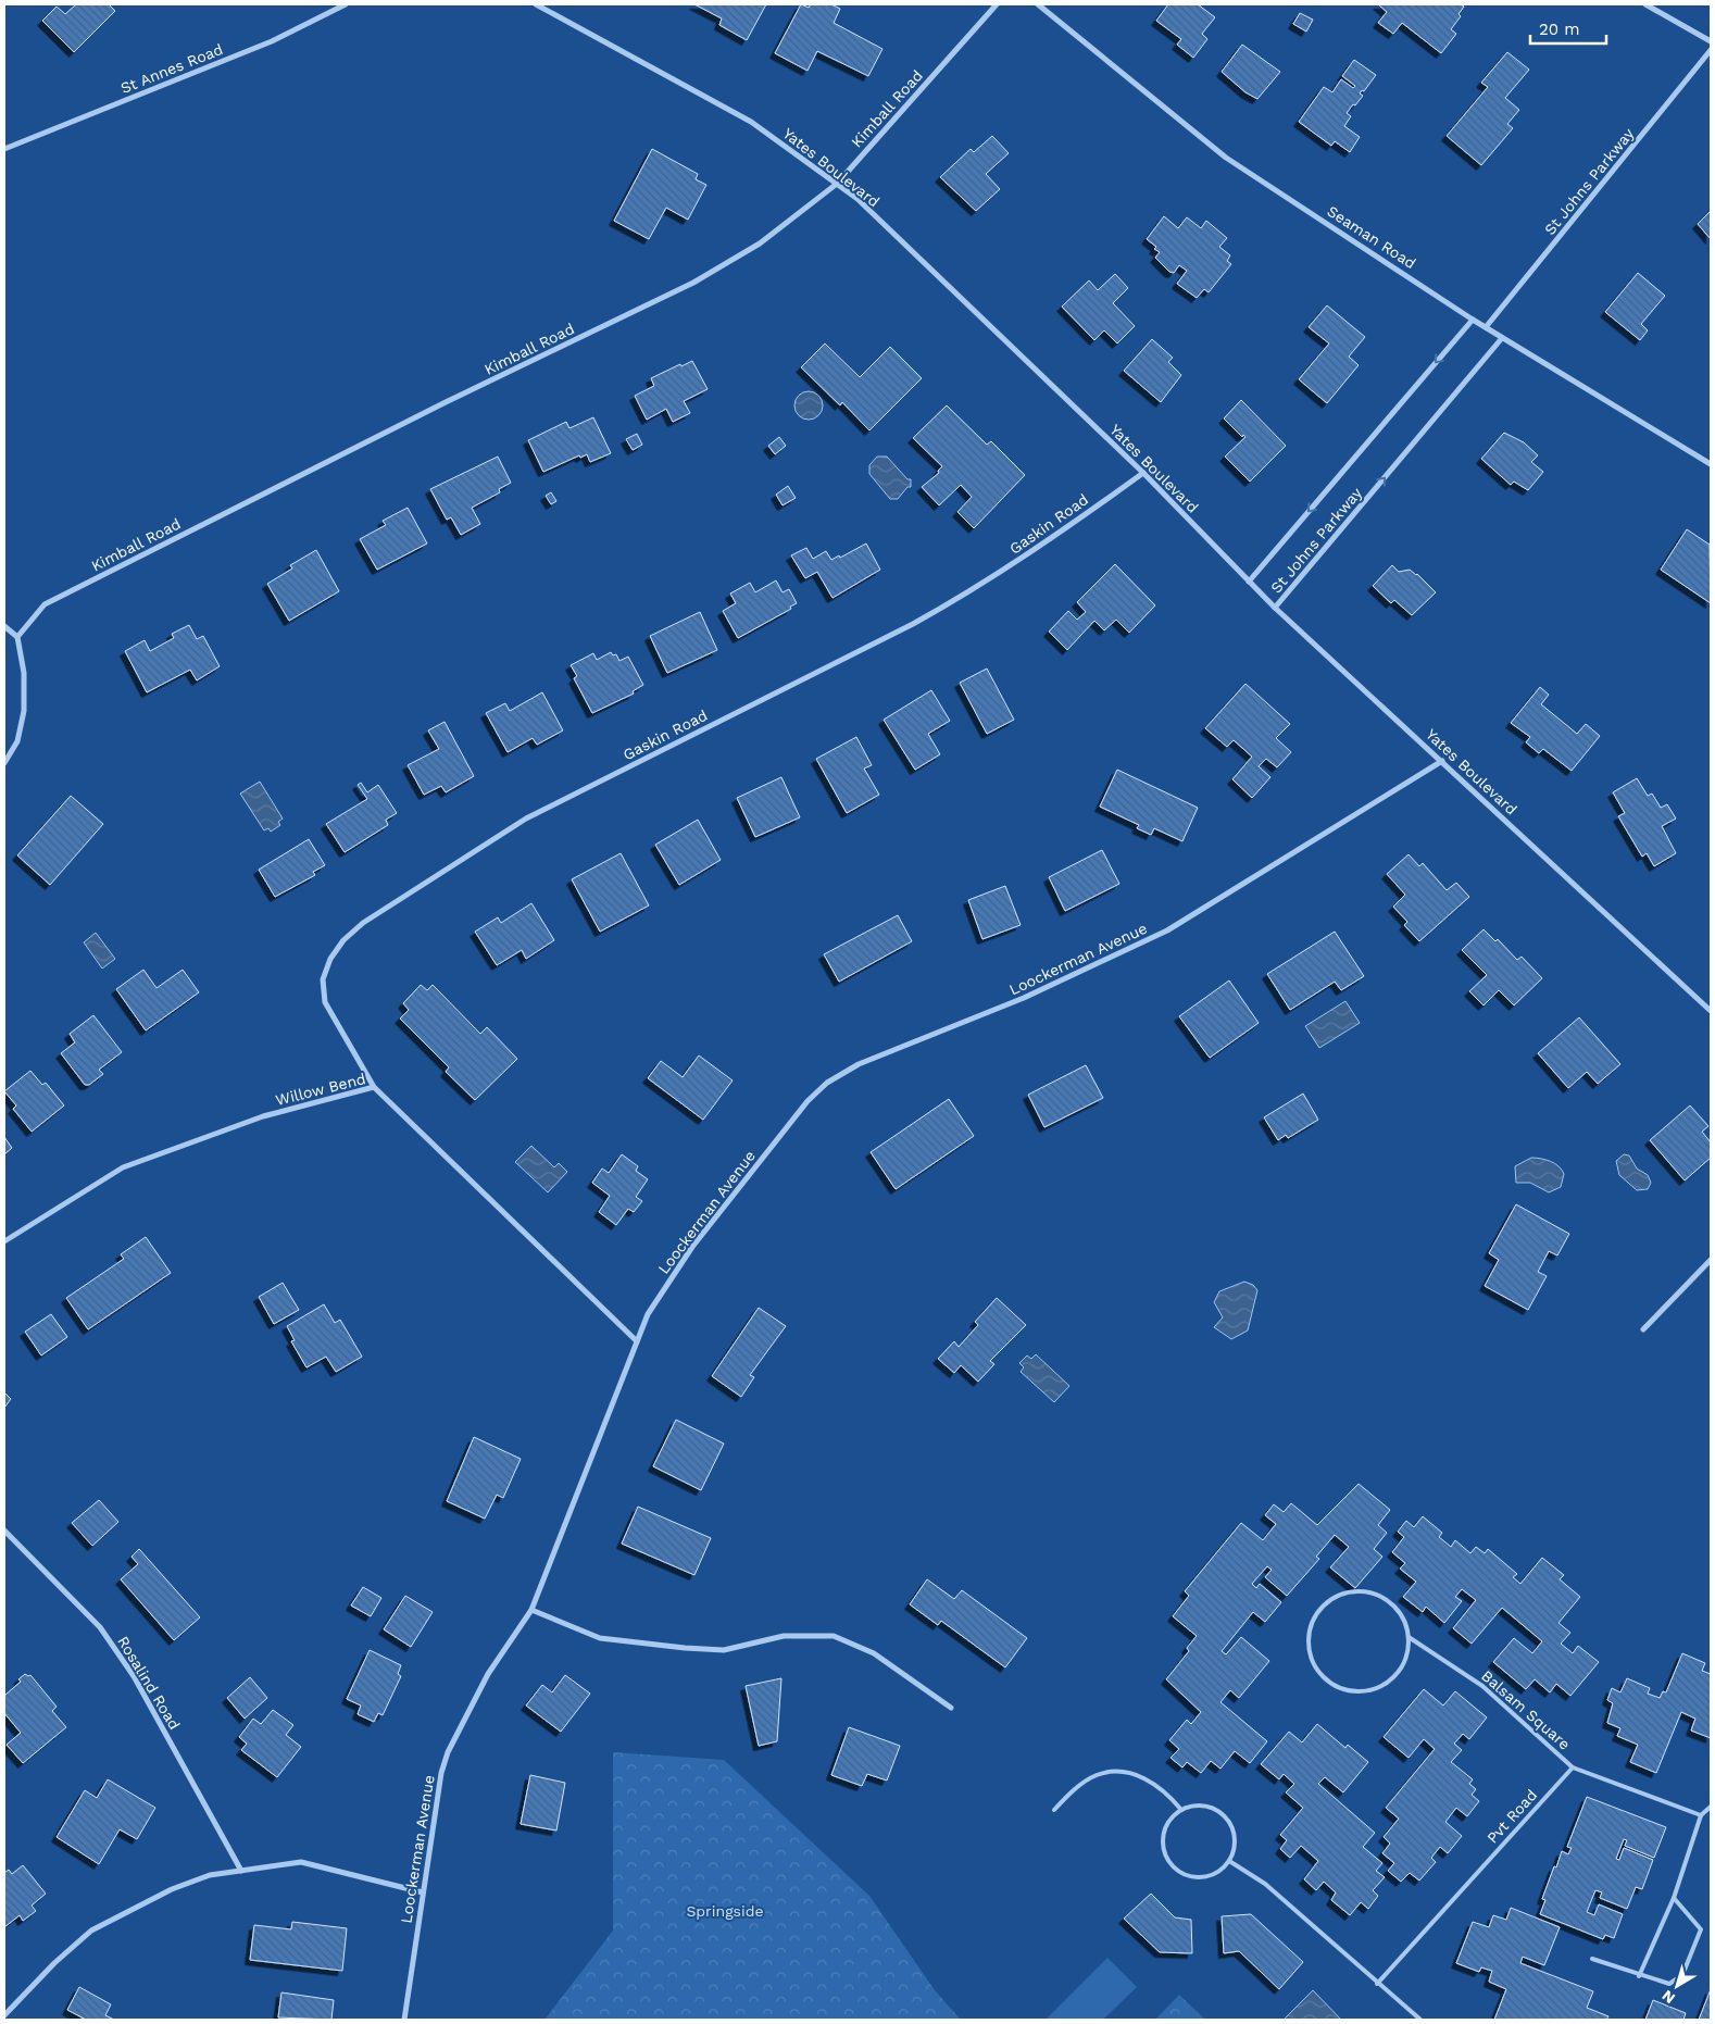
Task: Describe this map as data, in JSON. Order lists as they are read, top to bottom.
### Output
{
  "streets": {
    "street": [
      "St Annes Road",
      "Kimball Road",
      "Yates Boulevard",
      "St Johns Parkway",
      "Seaman Road",
      "Gaskin Road",
      "Loockerman Avenue",
      "Willow Bend",
      "Rosalind Road"
    ],
    "lane": ["Balsam Square", "Pvt Road"]
  },
  "crossings": [
    ["Kimball Road", "Yates Boulevard"],
    ["Yates Boulevard", "St Johns Parkway"],
    ["Yates Boulevard", "Gaskin Road"],
    ["Yates Boulevard", "Loockerman Avenue"],
    ["St Johns Parkway", "Seaman Road"],
    ["Gaskin Road", "Willow Bend"],
    ["Loockerman Avenue", "Willow Bend"],
    ["Balsam Square", "Pvt Road"]
  ],
  "parks": ["Springside"],
  "scale_bar": "20 m",
  "north": "bottom left"
}
